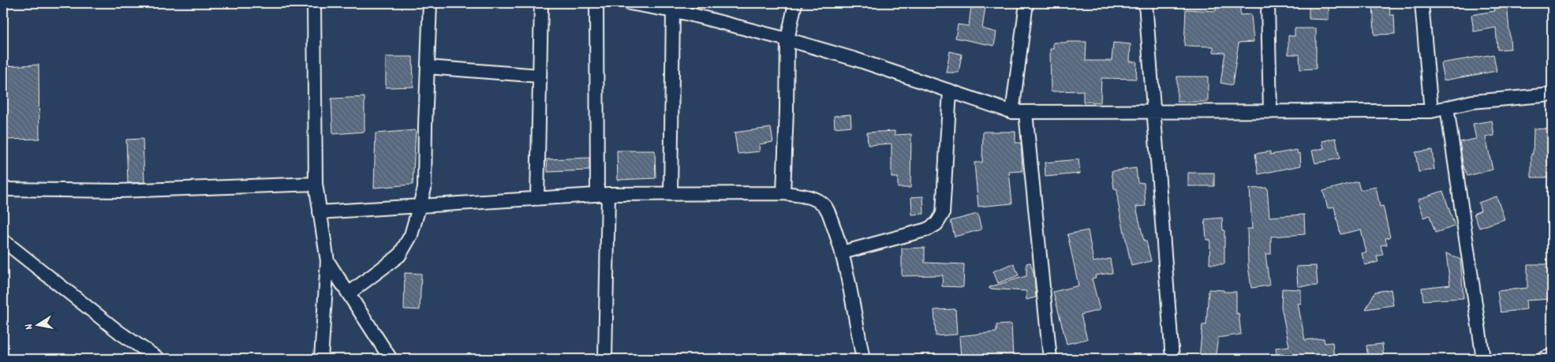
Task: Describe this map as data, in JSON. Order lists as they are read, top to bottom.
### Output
{
  "north": "left"
}
